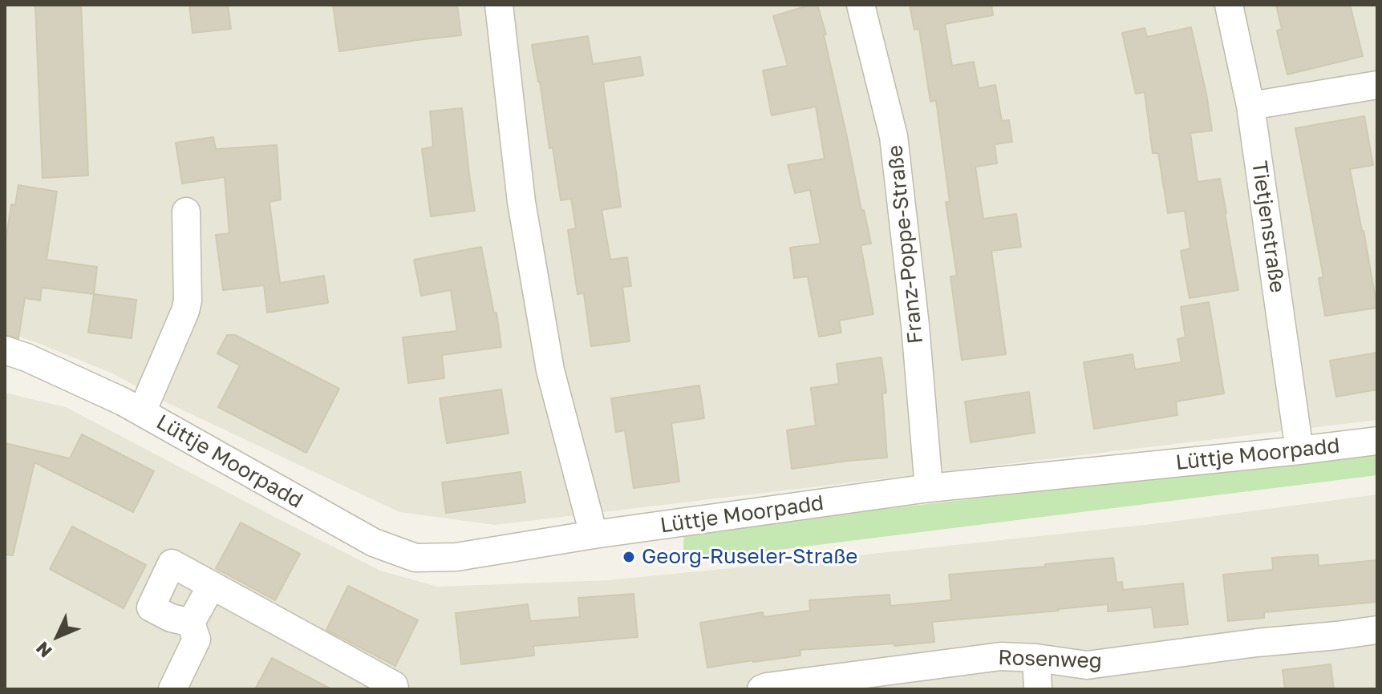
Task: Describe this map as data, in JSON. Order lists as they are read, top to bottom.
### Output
{
  "streets": {
    "street": [
      "Tietjenstraße",
      "Franz-Poppe-Straße",
      "Lüttje Moorpadd",
      "Rosenweg"
    ]
  },
  "crossings": [
    ["Tietjenstraße", "Lüttje Moorpadd"],
    ["Franz-Poppe-Straße", "Lüttje Moorpadd"]
  ],
  "places": ["Georg-Ruseler-Straße"],
  "north": "bottom left"
}
